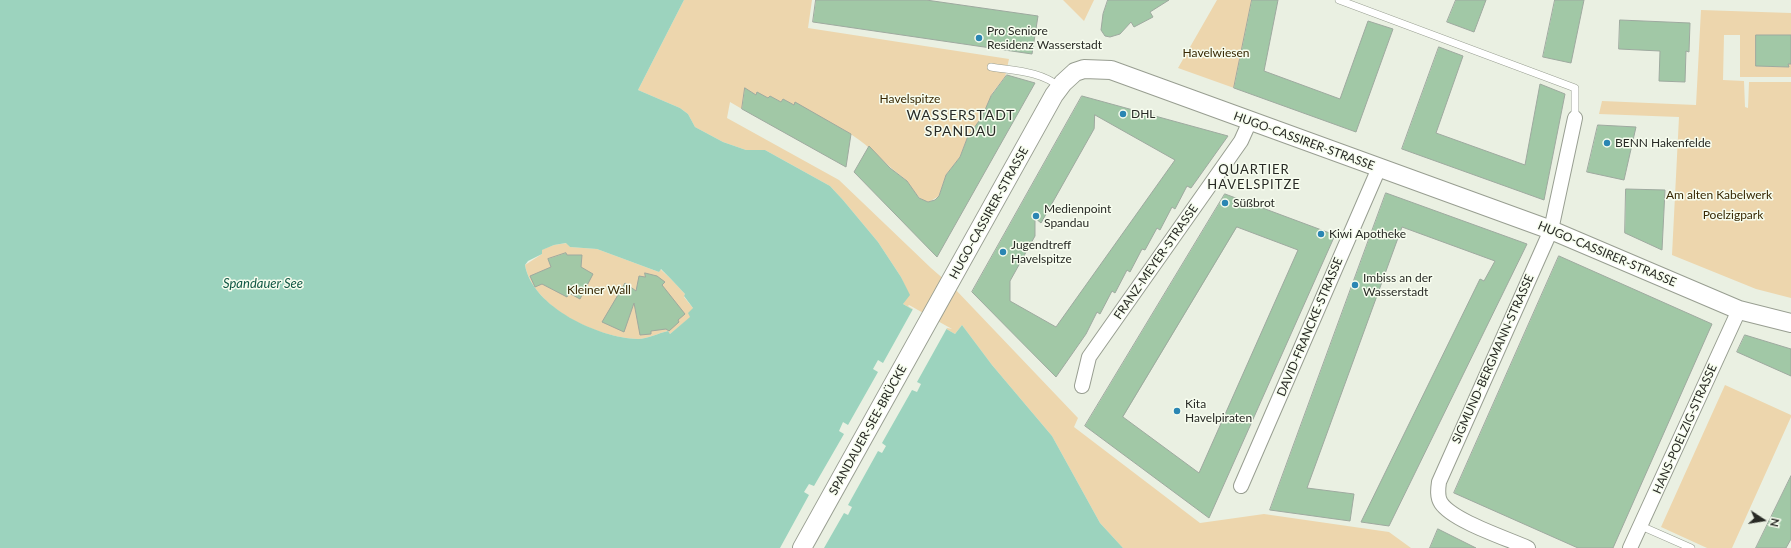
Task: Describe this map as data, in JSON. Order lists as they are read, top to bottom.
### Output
{
  "streets": {
    "street": [
      "HUGO-CASSIRER-STRASSE",
      "FRANZ-MEYER-STRASSE",
      "DAVID-FRANCKE-STRASSE",
      "SIGMUND-BERGMANN-STRASSE",
      "HANS-POELZIG-STRASSE",
      "SPANDAUER-SEE-BRÜCKE"
    ]
  },
  "crossings": [
    ["HUGO-CASSIRER-STRASSE", "FRANZ-MEYER-STRASSE"],
    ["HUGO-CASSIRER-STRASSE", "DAVID-FRANCKE-STRASSE"],
    ["HUGO-CASSIRER-STRASSE", "SIGMUND-BERGMANN-STRASSE"],
    ["HUGO-CASSIRER-STRASSE", "HANS-POELZIG-STRASSE"],
    ["HUGO-CASSIRER-STRASSE", "SPANDAUER-SEE-BRÜCKE"]
  ],
  "districts": ["WASSERSTADT SPANDAU", "QUARTIER HAVELSPITZE"],
  "water": ["Spandauer See"],
  "parks": [
    "Havelwiesen",
    "Havelspitze",
    "Am alten Kabelwerk",
    "Poelzigpark",
    "Kleiner Wall"
  ],
  "places": [
    "Pro Seniore Residenz Wasserstadt",
    "DHL",
    "BENN Hakenfelde",
    "Süßbrot",
    "Medienpoint Spandau",
    "Kiwi Apotheke",
    "Jugendtreff Havelspitze",
    "Imbiss an der Wasserstadt",
    "Kita Havelpiraten"
  ],
  "north": "right"
}
